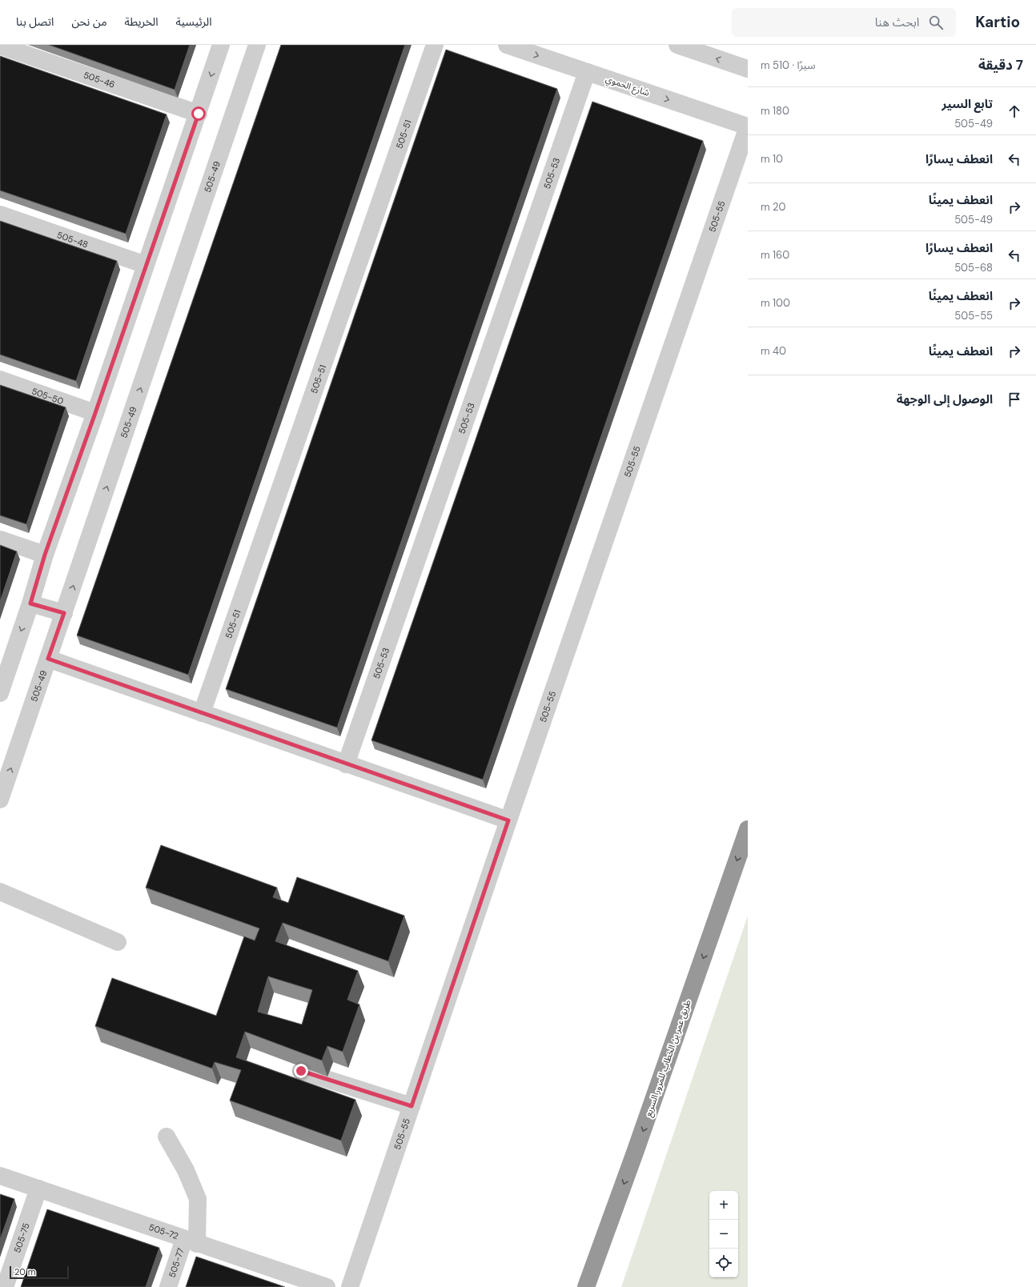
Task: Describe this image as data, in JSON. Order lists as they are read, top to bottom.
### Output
{
  "streets": {
    "highway": ["طريق عمر بن الخطاب للمرور السريع"],
    "street": [
      "505-46",
      "شارع الحموي",
      "505-51",
      "505-53",
      "505-49",
      "505-55",
      "505-48",
      "505-50",
      "505-72",
      "505-75",
      "505-77"
    ]
  },
  "crossings": [
    ["شارع الحموي", "505-53"],
    ["شارع الحموي", "505-55"],
    ["505-72", "505-75"],
    ["505-72", "505-77"]
  ],
  "one_way": ["شارع الحموي", "طريق عمر بن الخطاب للمرور السريع"],
  "scale_bar": "20 m",
  "page": {
    "header": "Kartio",
    "search": "ابحث هنا",
    "nav": [
      "الرئيسية",
      "الخريطة",
      "من نحن",
      "اتصل بنا"
    ],
    "heading": ["7 دقيقة", "سيرًا · 510 m"],
    "list": [
      ["تابع السير", "505-49", "180 m"],
      ["انعطف يسارًا", "10 m"],
      ["انعطف يمينًا", "505-49", "20 m"],
      ["انعطف يسارًا", "505-68", "160 m"],
      ["انعطف يمينًا", "505-55", "100 m"],
      ["انعطف يمينًا", "40 m"],
      "الوصول إلى الوجهة"
    ],
    "map_buttons": ["+", "−"],
    "scale": "20 m"
  }
}
